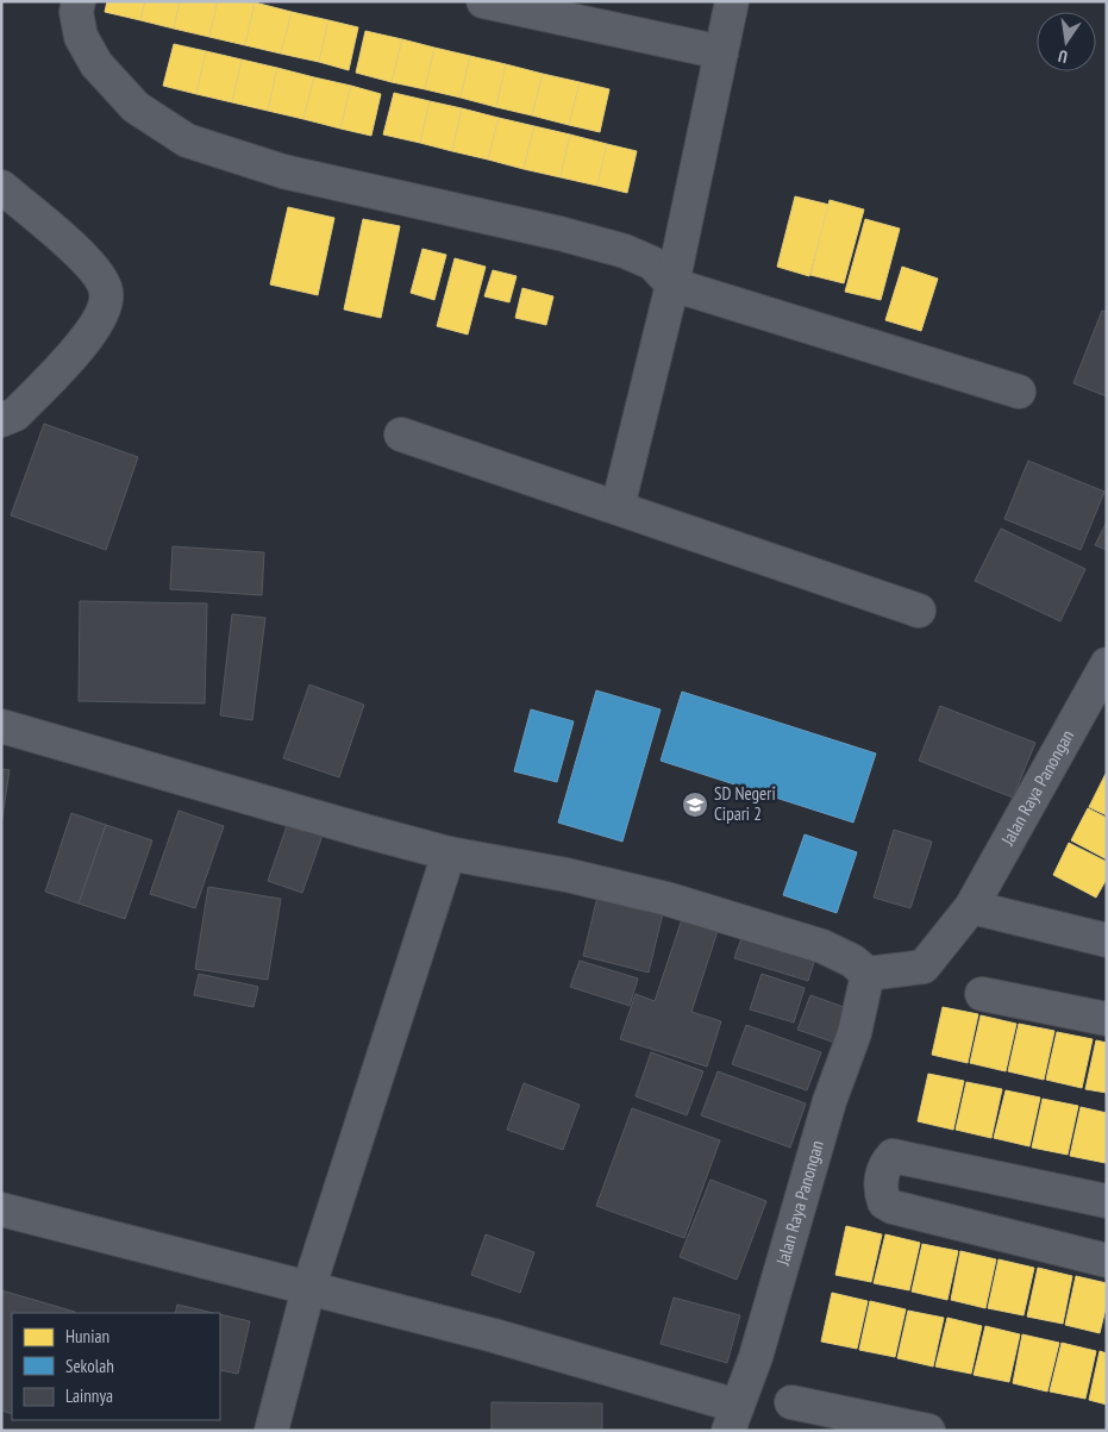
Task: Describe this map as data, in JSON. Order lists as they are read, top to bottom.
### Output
{
  "streets": {
    "street": ["Jalan Raya Panongan"]
  },
  "places": {
    "school or university": ["SD Negeri Cipari 2"]
  },
  "legend": ["Hunian", "Sekolah", "Lainnya"],
  "north": "bottom"
}
